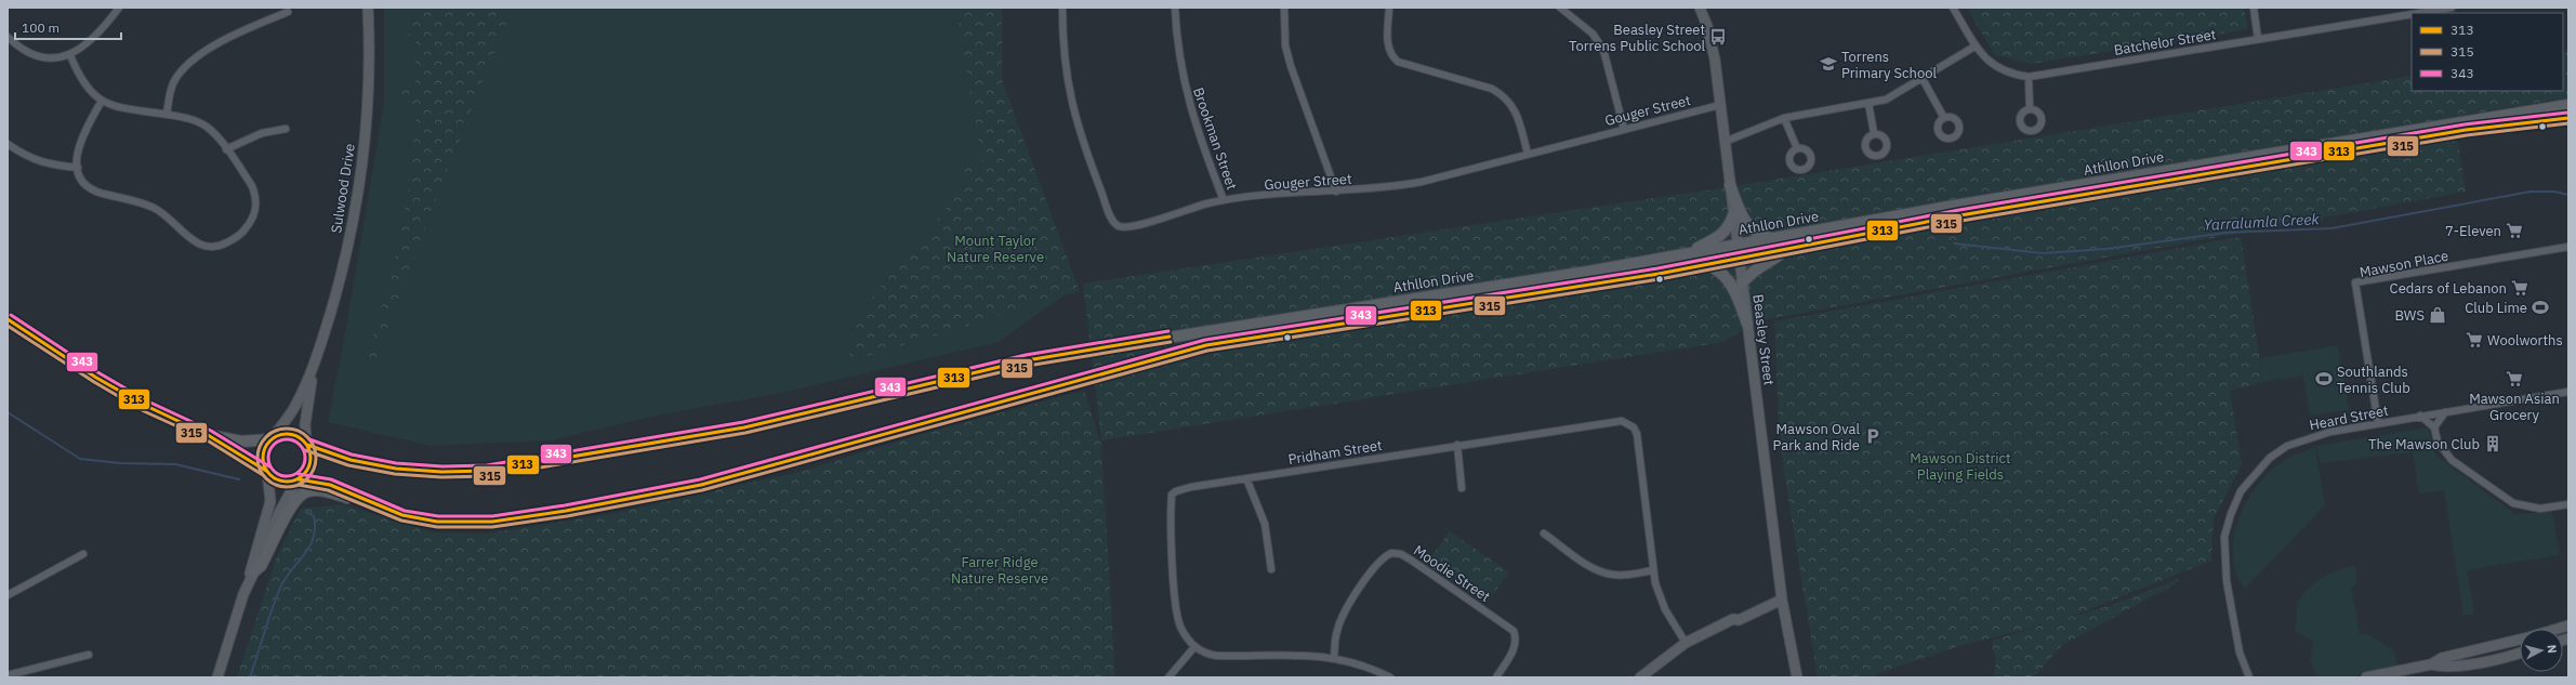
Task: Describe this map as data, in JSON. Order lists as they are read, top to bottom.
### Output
{
  "streets": {
    "main road": ["Athllon Drive", "Sulwood Drive", "Beasley Street"],
    "street": [
      "Batchelor Street",
      "Gouger Street",
      "Brookman Street",
      "Mawson Place",
      "Heard Street",
      "Pridham Street",
      "Moodie Street"
    ]
  },
  "crossings": [
    ["Gouger Street", "Brookman Street"],
    ["Gouger Street", "Beasley Street"],
    ["Athllon Drive", "Sulwood Drive"],
    ["Athllon Drive", "Beasley Street"],
    ["Mawson Place", "Heard Street"]
  ],
  "water": ["Yarralumla Creek"],
  "parks": ["Mount Taylor Nature Reserve", "Mawson District Playing Fields", "Farrer Ridge Nature Reserve"],
  "places": {
    "bus stop": ["Beasley Street Torrens Public School"],
    "school or university": ["Torrens Primary School"],
    "supermarket": [
      "7-Eleven",
      "Cedars of Lebanon",
      "Woolworths",
      "Mawson Asian Grocery"
    ],
    "sports": ["Club Lime", "Southlands Tennis Club"],
    "shop": ["BWS"],
    "parking": ["Mawson Oval Park and Ride"],
    "building": ["The Mawson Club"]
  },
  "lines": ["transit line 343", "transit line 313", "transit line 315"],
  "legend": ["313", "315", "343"],
  "scale_bar": "100 m",
  "north": "right"
}
